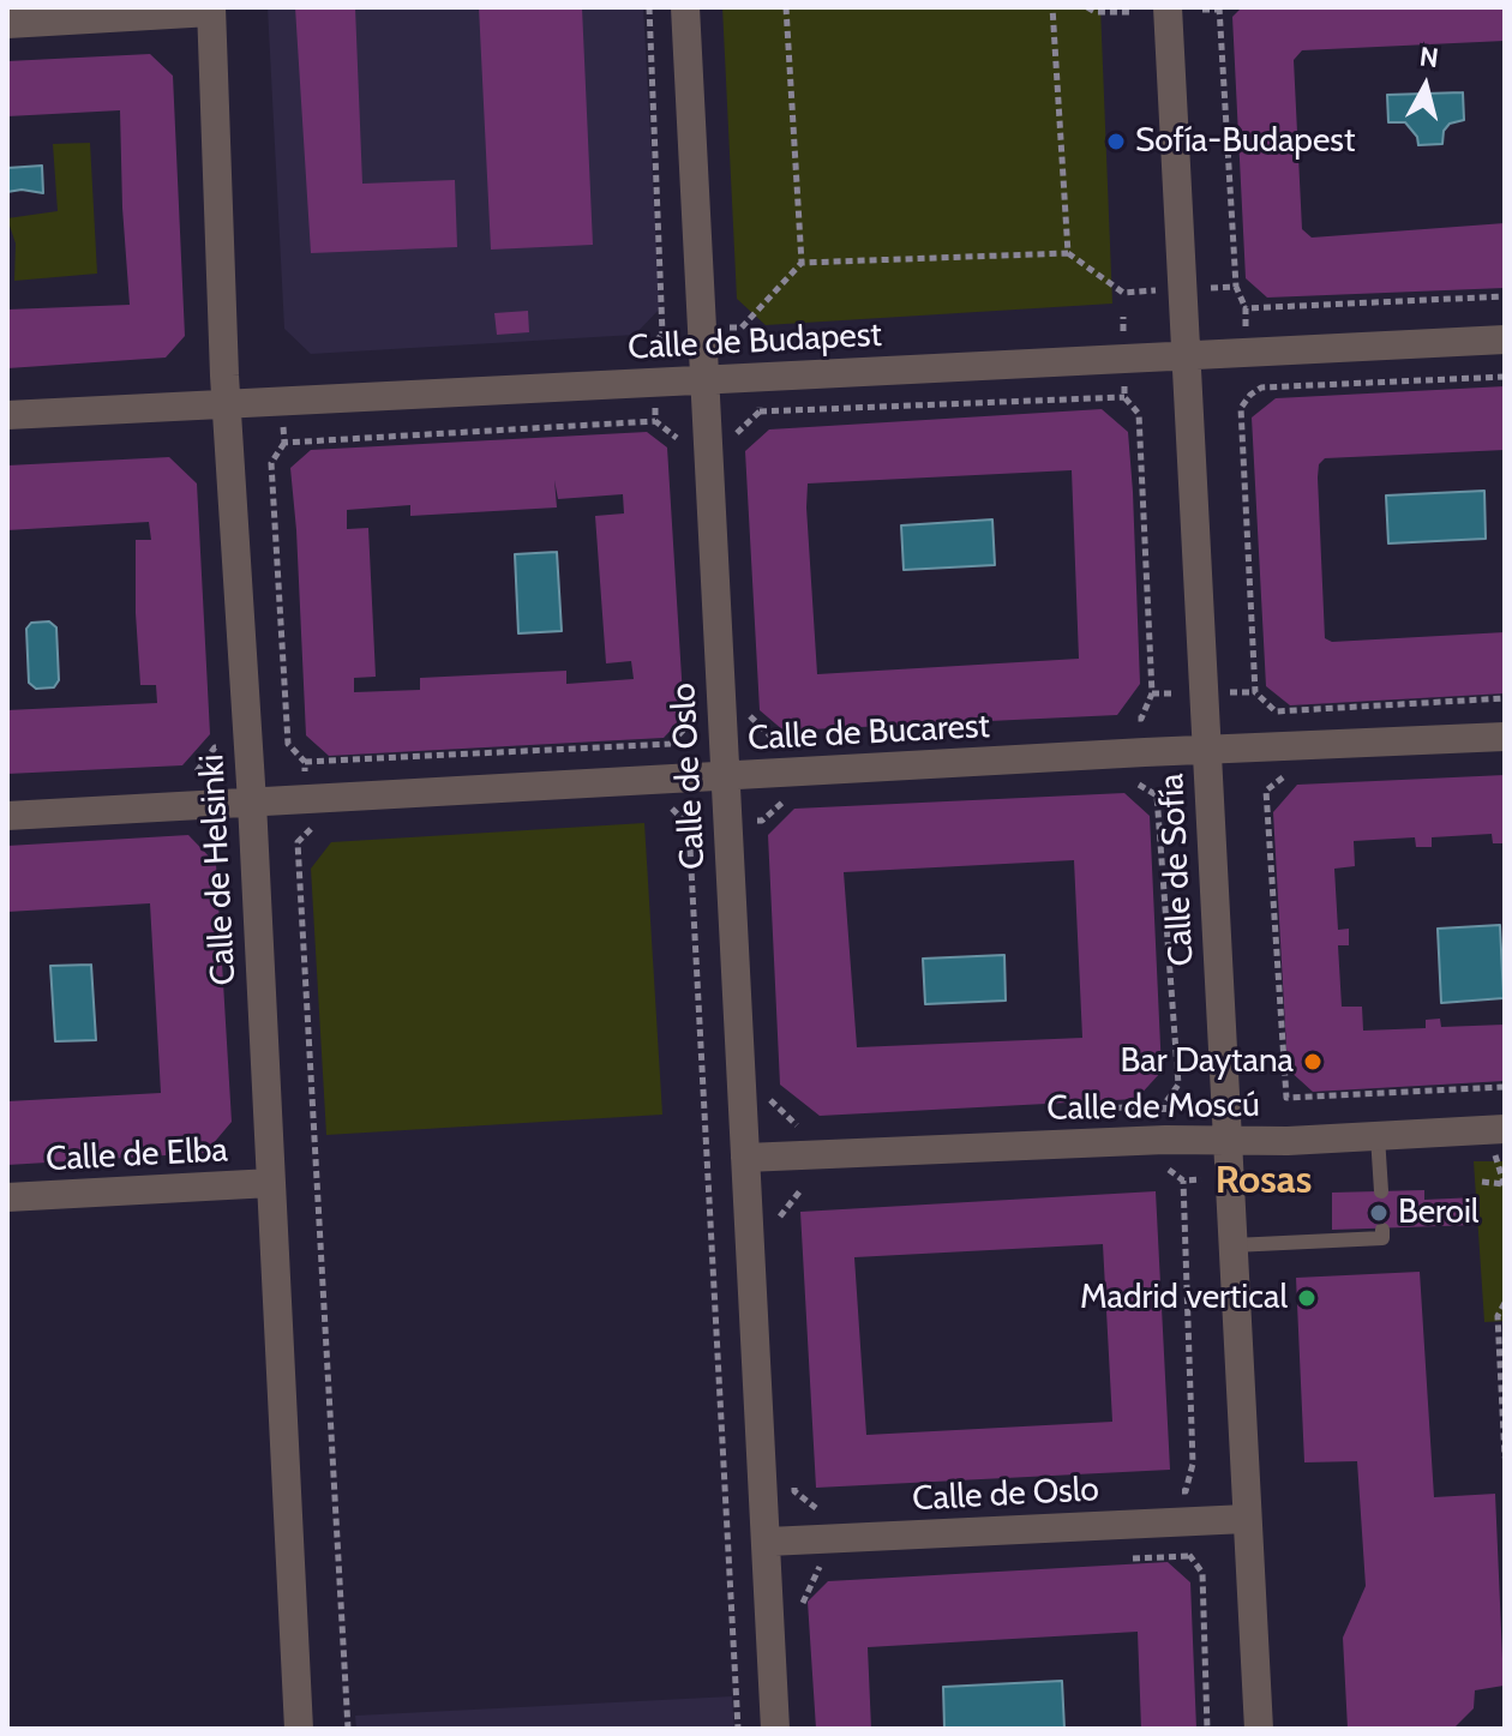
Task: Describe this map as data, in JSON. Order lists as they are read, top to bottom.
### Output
{
  "streets": {
    "street": [
      "Calle de Budapest",
      "Calle de Bucarest",
      "Calle de Oslo",
      "Calle de Helsinki",
      "Calle de Sofía",
      "Calle de Moscú",
      "Calle de Elba"
    ]
  },
  "crossings": [
    ["Calle de Budapest", "Calle de Oslo"],
    ["Calle de Budapest", "Calle de Helsinki"],
    ["Calle de Budapest", "Calle de Sofía"],
    ["Calle de Bucarest", "Calle de Oslo"],
    ["Calle de Bucarest", "Calle de Helsinki"],
    ["Calle de Bucarest", "Calle de Sofía"],
    ["Calle de Oslo", "Calle de Sofía"],
    ["Calle de Oslo", "Calle de Moscú"],
    ["Calle de Helsinki", "Calle de Elba"],
    ["Calle de Sofía", "Calle de Moscú"]
  ],
  "districts": ["Rosas"],
  "places": [
    "Sofía-Budapest",
    "Bar Daytana",
    "Beroil",
    "Madrid vertical"
  ],
  "north": "top"
}
